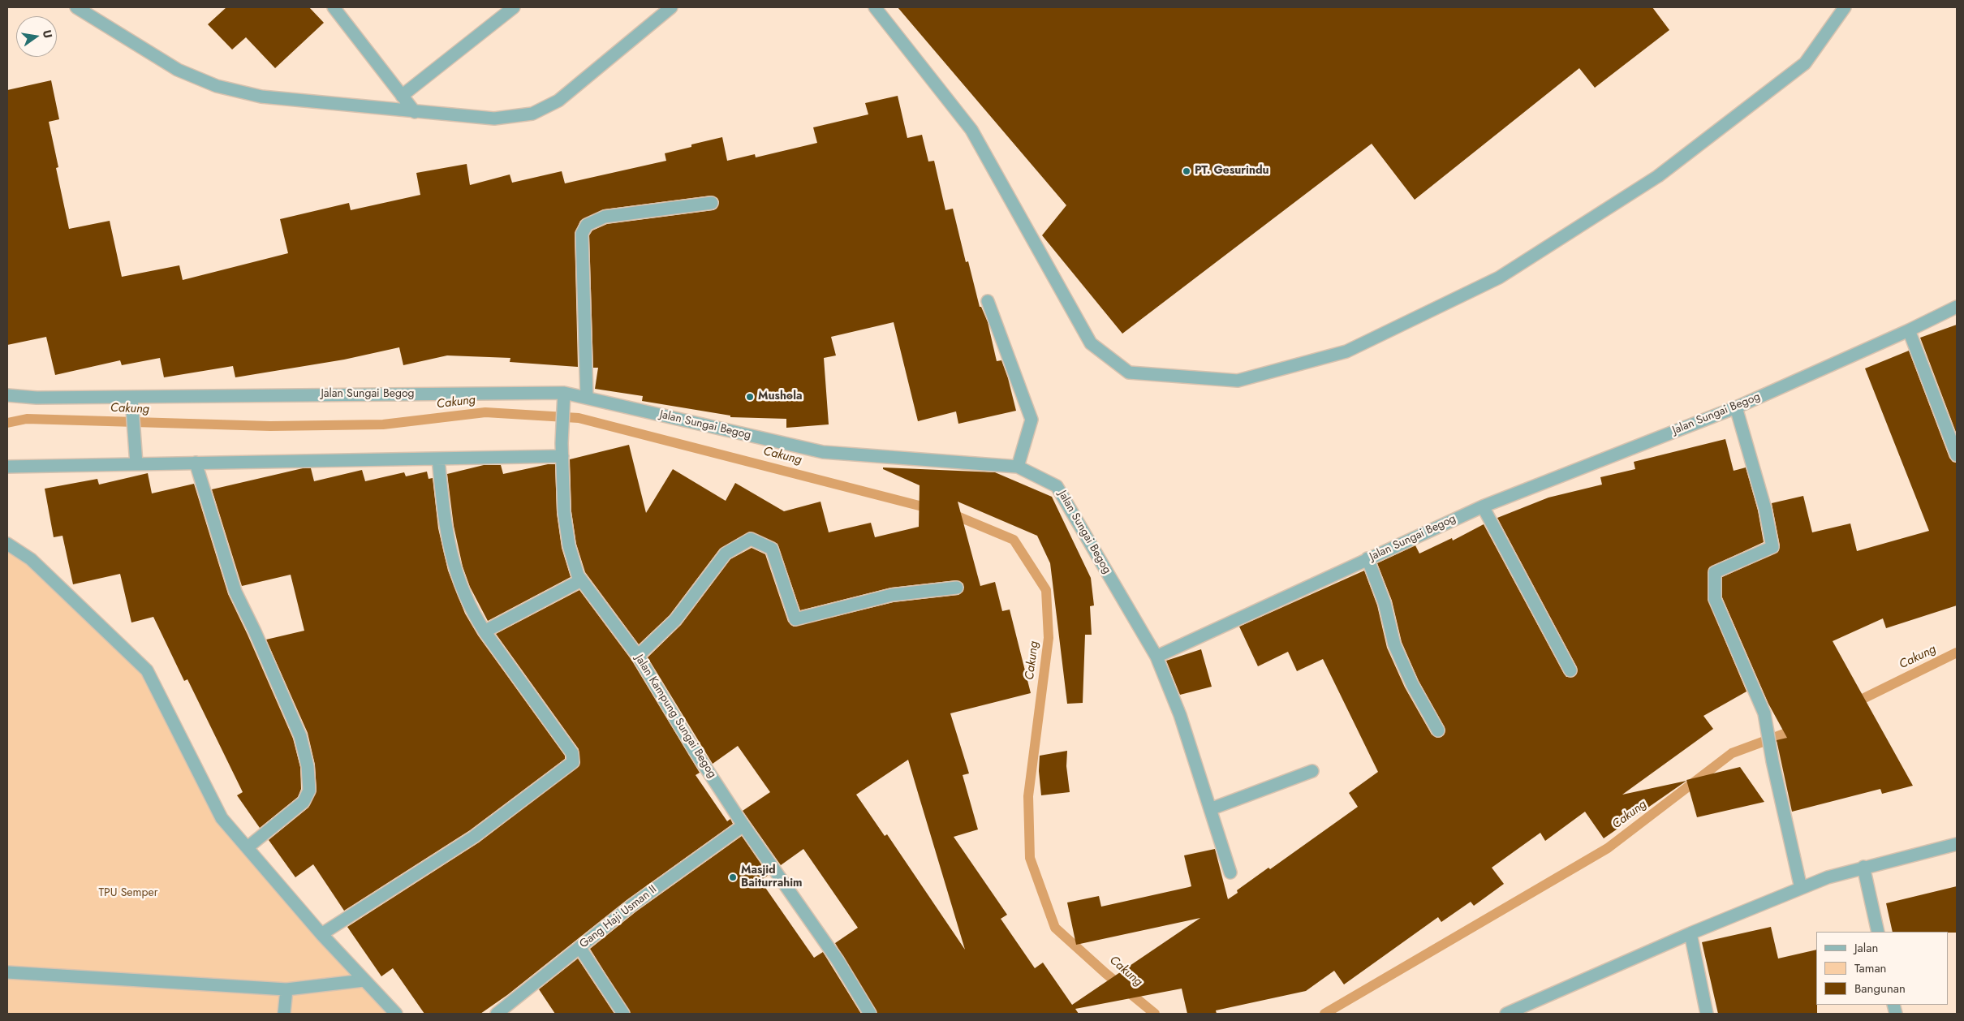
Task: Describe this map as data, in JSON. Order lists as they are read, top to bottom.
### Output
{
  "streets": {
    "street": ["Jalan Sungai Begog", "Jalan Kampung Sungai Begog", "Gang Haji Usman II"]
  },
  "crossings": [
    ["Jalan Sungai Begog", "Jalan Kampung Sungai Begog"],
    ["Jalan Kampung Sungai Begog", "Gang Haji Usman II"]
  ],
  "water": ["Cakung"],
  "parks": ["TPU Semper"],
  "places": ["PT. Gesurindu", "Mushola", "Masjid Baiturrahim"],
  "legend": ["Jalan", "Taman", "Bangunan"],
  "north": "right"
}
